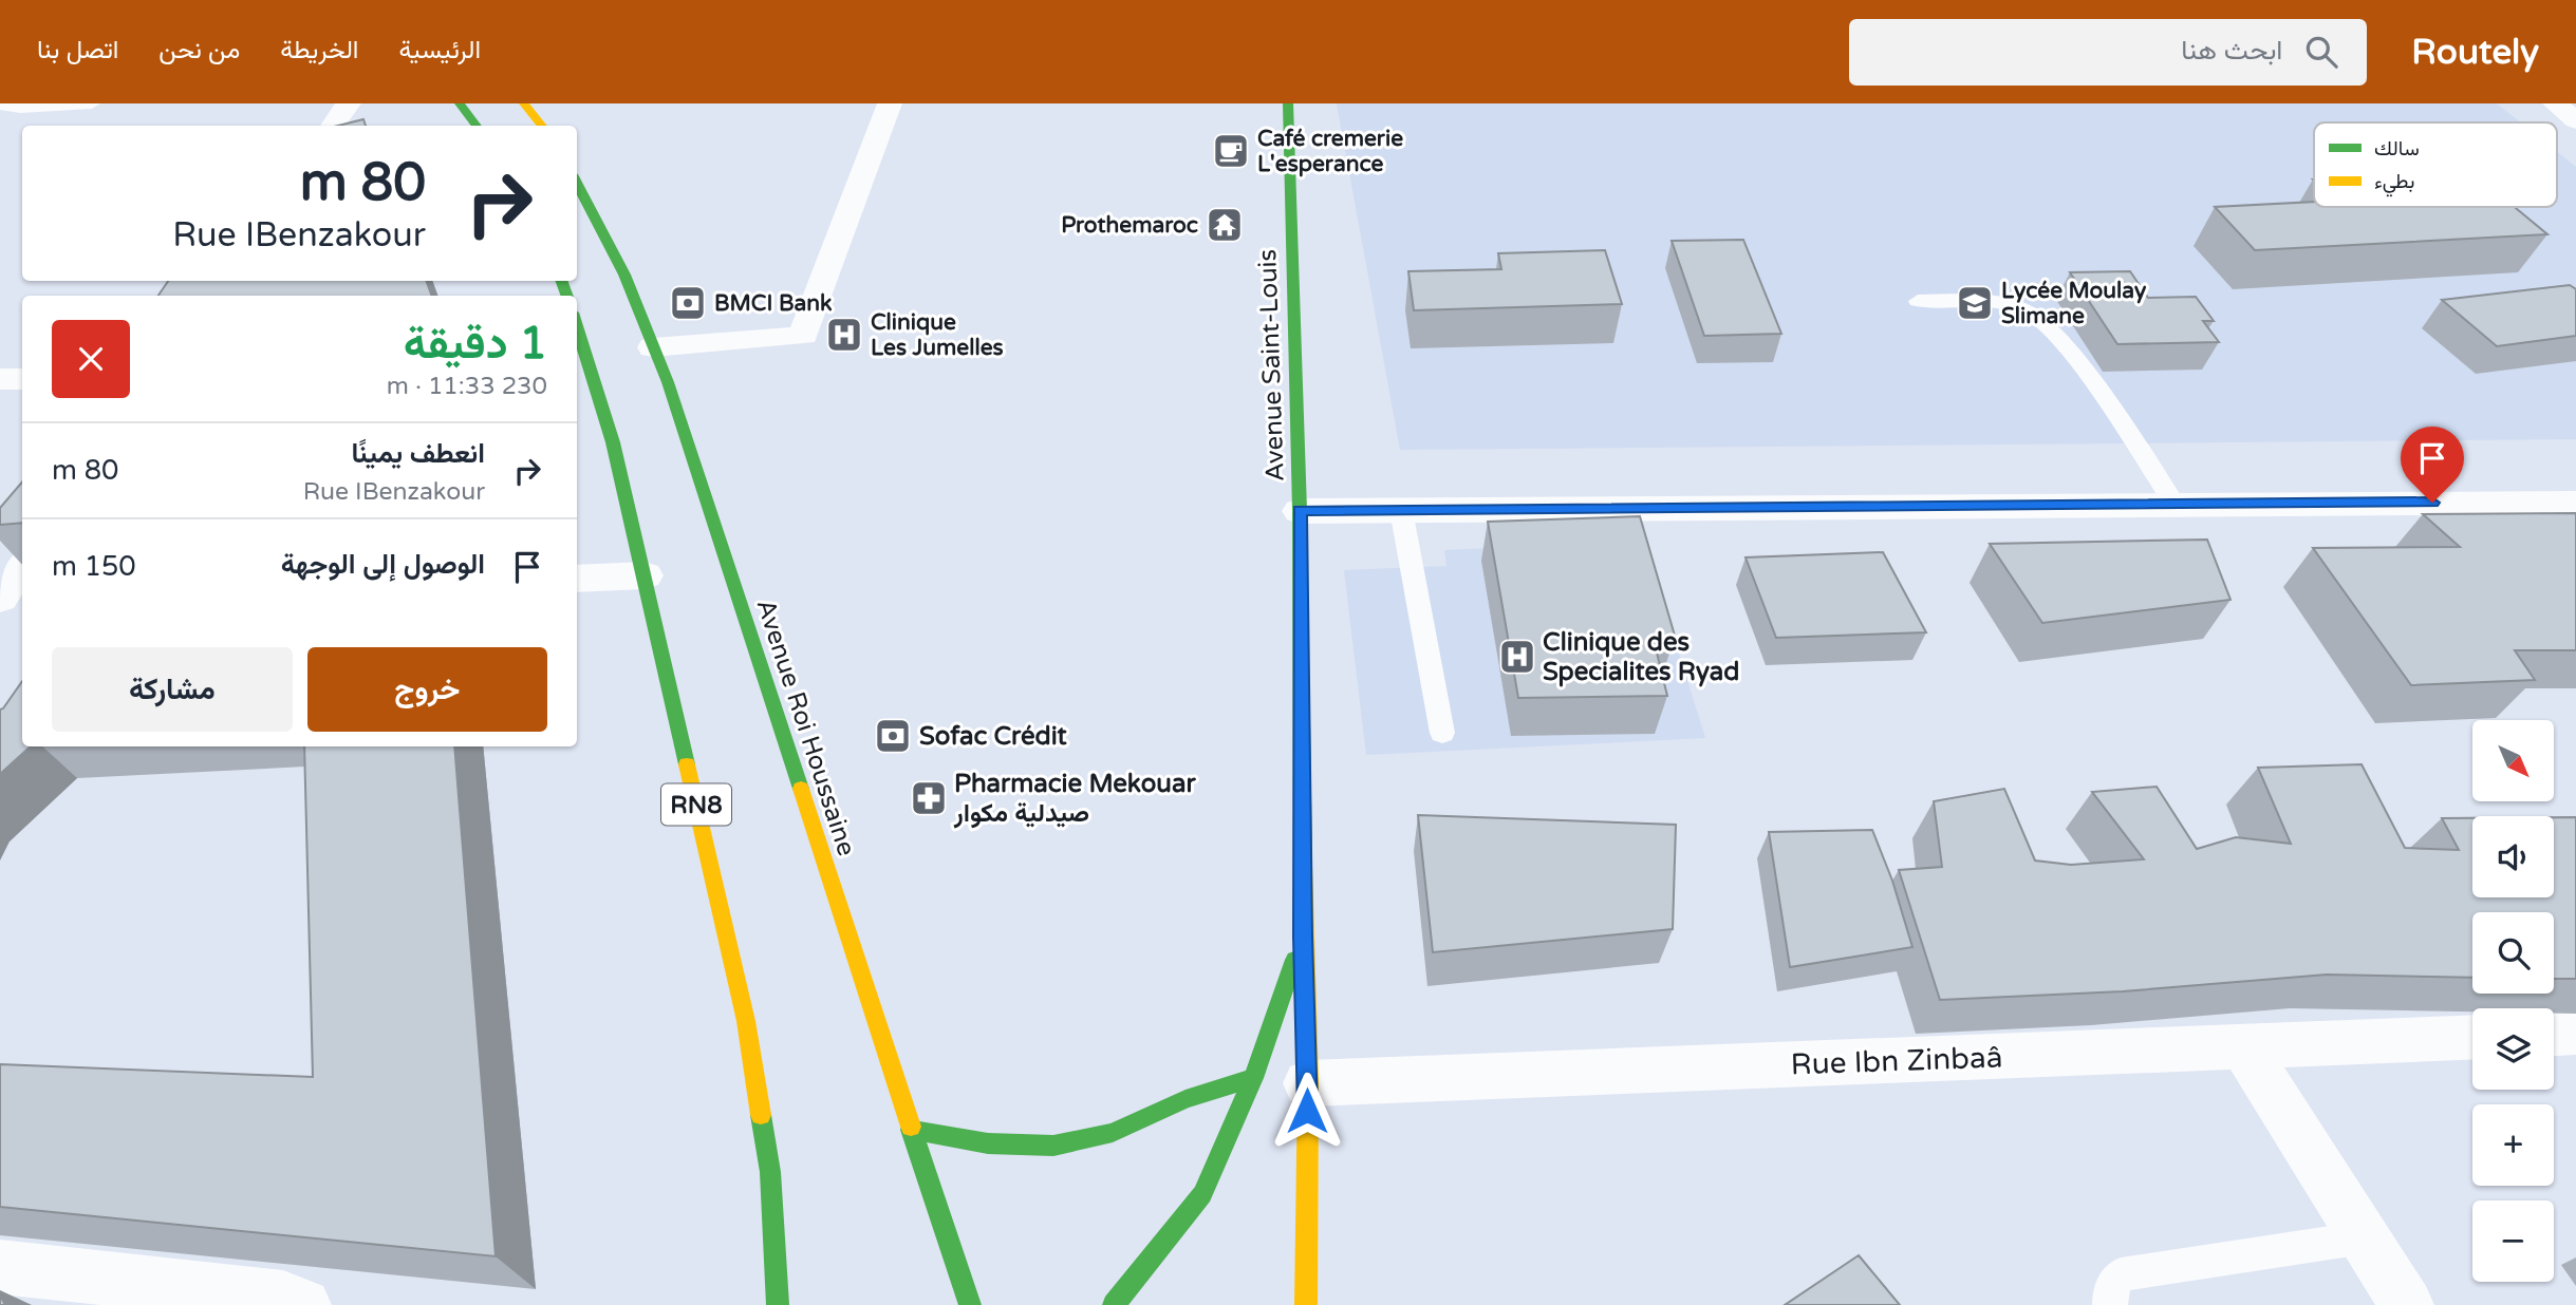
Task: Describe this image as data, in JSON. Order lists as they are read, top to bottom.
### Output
{
  "streets": {
    "main road": ["Avenue Saint-Louis", "Avenue Roi Houssaine", "RN8"],
    "street": ["Rue Ibn Zinbaâ"]
  },
  "crossings": [
    ["Avenue Saint-Louis", "Rue Ibn Zinbaâ"]
  ],
  "places": {
    "cafe": ["Café cremerie L'esperance"],
    "temple": ["Prothemaroc"],
    "bank": ["BMCI Bank", "Sofac Crédit"],
    "school or university": ["Lycée Moulay Slimane"],
    "hospital": ["Clinique Les Jumelles", "Clinique des Specialites Ryad"],
    "pharmacy": ["Pharmacie Mekouar صيدلية مكوار"]
  },
  "legend": ["سالك", "بطيء"],
  "north": "bottom right",
  "page": {
    "header": "Routely",
    "search": "ابحث هنا",
    "nav": [
      "الرئيسية",
      "الخريطة",
      "من نحن",
      "اتصل بنا"
    ],
    "turn": ["80 m", "Rue IBenzakour"],
    "heading": ["1 دقيقة", "230 m · 11:33"],
    "list": [
      {
        "name": "انعطف يمينًا",
        "note": "Rue IBenzakour",
        "value": "80 m"
      },
      {
        "name": "الوصول إلى الوجهة",
        "value": "150 m"
      }
    ],
    "buttons": ["خروج", "مشاركة"],
    "map_buttons": ["+", "−"]
  }
}
